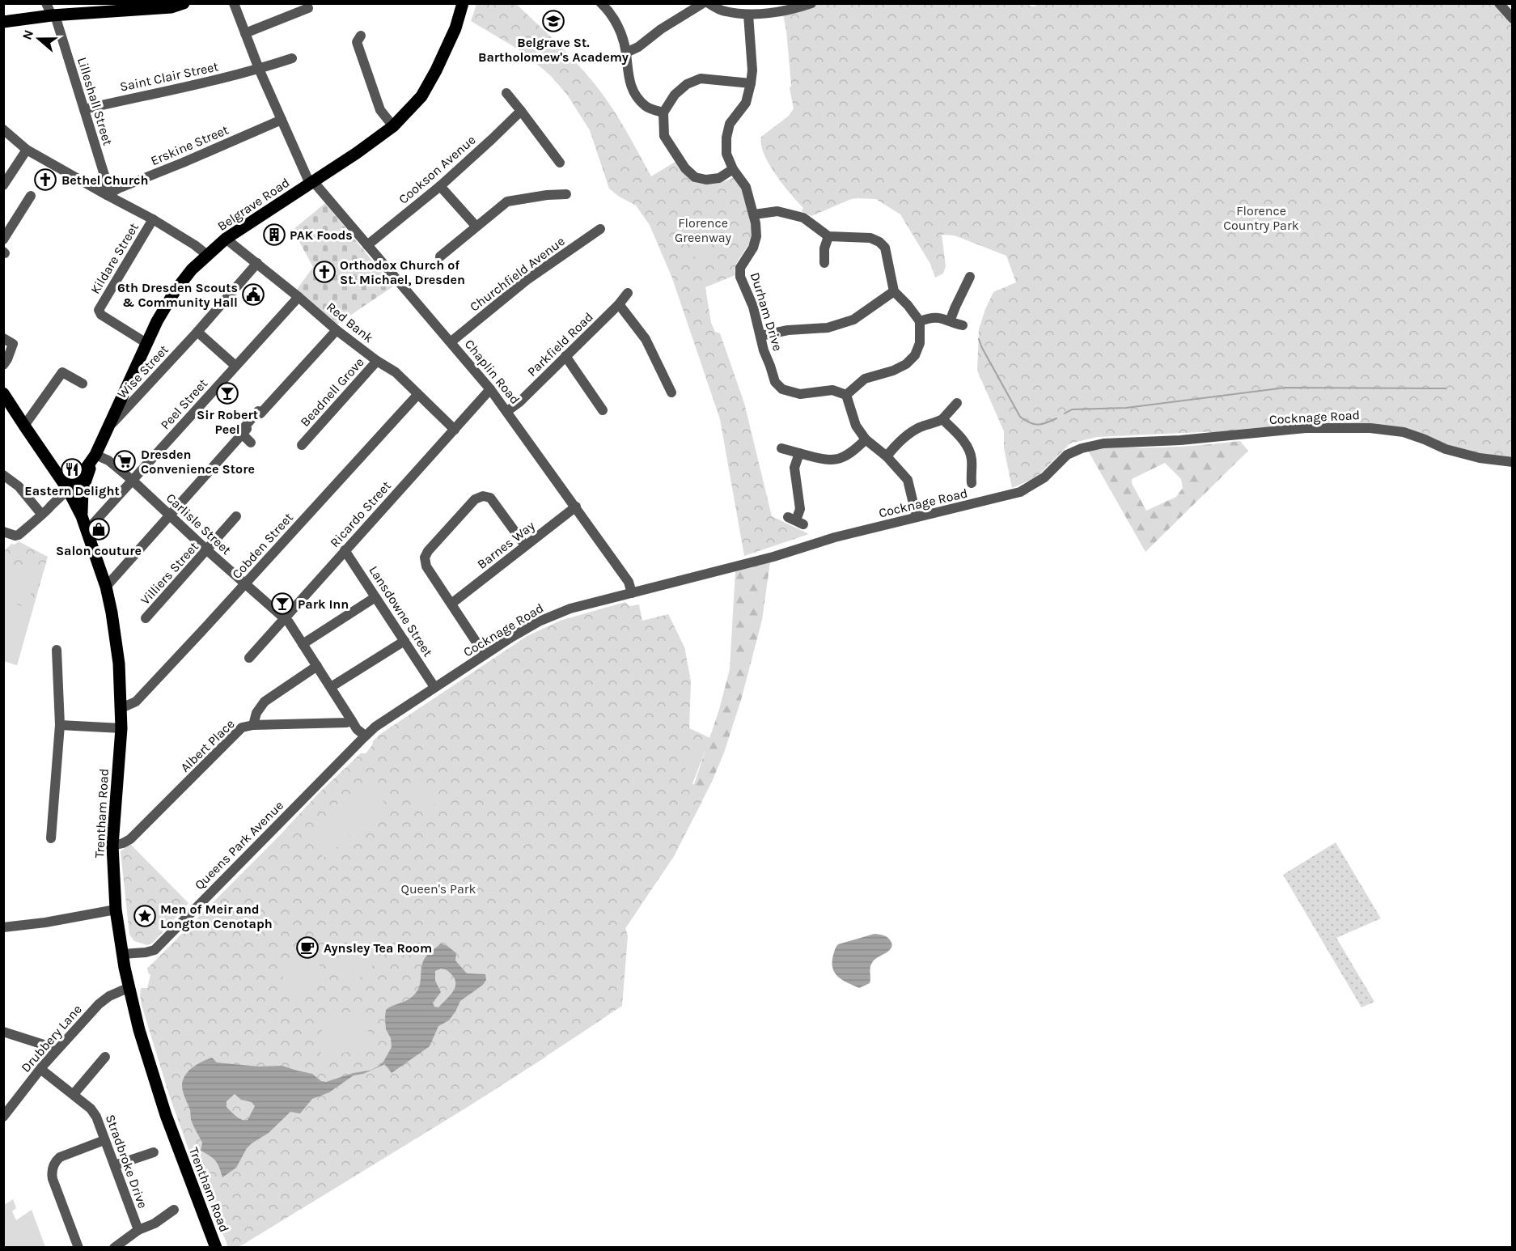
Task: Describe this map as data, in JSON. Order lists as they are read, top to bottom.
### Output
{
  "streets": {
    "main road": ["Belgrave Road", "Trentham Road"],
    "street": [
      "Saint Clair Street",
      "Lilleshall Street",
      "Erskine Street",
      "Cookson Avenue",
      "Kildare Street",
      "Churchfield Avenue",
      "Durham Drive",
      "Red Bank",
      "Parkfield Road",
      "Wise Street",
      "Chaplin Road",
      "Beadnell Grove",
      "Peel Street",
      "Cocknage Road",
      "Ricardo Street",
      "Carlisle Street",
      "Barnes Way",
      "Cobden Street",
      "Villiers Street",
      "Lansdowne Street",
      "Albert Place",
      "Queens Park Avenue",
      "Drubbery Lane",
      "Stradbroke Drive"
    ]
  },
  "crossings": [
    ["Saint Clair Street", "Lilleshall Street"],
    ["Saint Clair Street", "Chaplin Road"],
    ["Lilleshall Street", "Erskine Street"],
    ["Erskine Street", "Chaplin Road"],
    ["Cookson Avenue", "Chaplin Road"],
    ["Belgrave Road", "Kildare Street"],
    ["Belgrave Road", "Red Bank"],
    ["Belgrave Road", "Wise Street"],
    ["Belgrave Road", "Chaplin Road"],
    ["Belgrave Road", "Peel Street"],
    ["Belgrave Road", "Carlisle Street"],
    ["Belgrave Road", "Trentham Road"],
    ["Churchfield Avenue", "Chaplin Road"],
    ["Red Bank", "Wise Street"],
    ["Red Bank", "Beadnell Grove"],
    ["Red Bank", "Peel Street"],
    ["Red Bank", "Ricardo Street"],
    ["Red Bank", "Cobden Street"],
    ["Parkfield Road", "Chaplin Road"],
    ["Chaplin Road", "Cocknage Road"],
    ["Chaplin Road", "Ricardo Street"],
    ["Chaplin Road", "Barnes Way"],
    ["Peel Street", "Carlisle Street"],
    ["Peel Street", "Trentham Road"],
    ["Cocknage Road", "Carlisle Street"],
    ["Cocknage Road", "Lansdowne Street"],
    ["Cocknage Road", "Queens Park Avenue"],
    ["Ricardo Street", "Carlisle Street"],
    ["Ricardo Street", "Lansdowne Street"],
    ["Carlisle Street", "Cobden Street"],
    ["Carlisle Street", "Villiers Street"],
    ["Carlisle Street", "Albert Place"],
    ["Carlisle Street", "Queens Park Avenue"],
    ["Cobden Street", "Trentham Road"],
    ["Albert Place", "Trentham Road"],
    ["Trentham Road", "Queens Park Avenue"],
    ["Trentham Road", "Drubbery Lane"],
    ["Drubbery Lane", "Stradbroke Drive"]
  ],
  "parks": ["Florence Country Park", "Florence Greenway", "Queen's Park"],
  "places": {
    "school or university": ["Belgrave St. Bartholomew's Academy"],
    "church": ["Bethel Church", "Orthodox Church of St. Michael, Dresden"],
    "building": ["PAK Foods"],
    "public building": ["6th Dresden Scouts & Community Hall"],
    "bar": ["Sir Robert Peel", "Park Inn"],
    "supermarket": ["Dresden Convenience Store"],
    "restaurant": ["Eastern Delight"],
    "shop": ["Salon couture"],
    "place": ["Men of Meir and Longton Cenotaph"],
    "cafe": ["Aynsley Tea Room"]
  },
  "north": "left"
}
